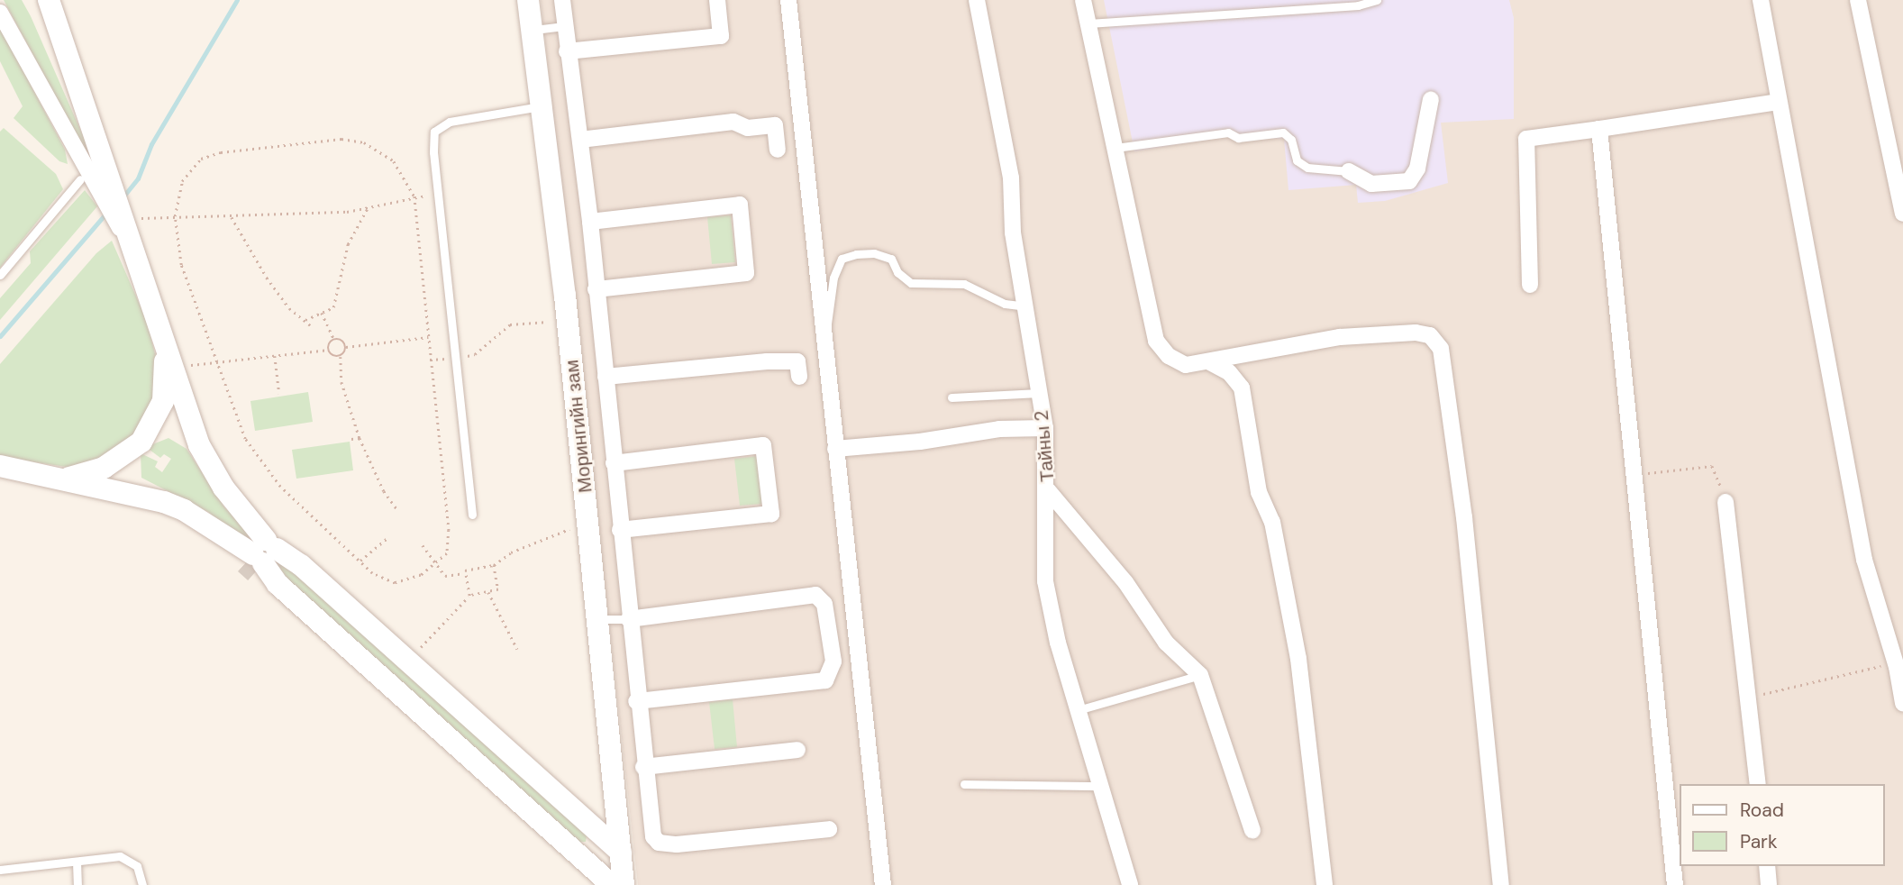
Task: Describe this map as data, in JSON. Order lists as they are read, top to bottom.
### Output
{
  "streets": {
    "street": ["Морингийн зам", "Тайны 2"]
  },
  "legend": ["Road", "Park"]
}
